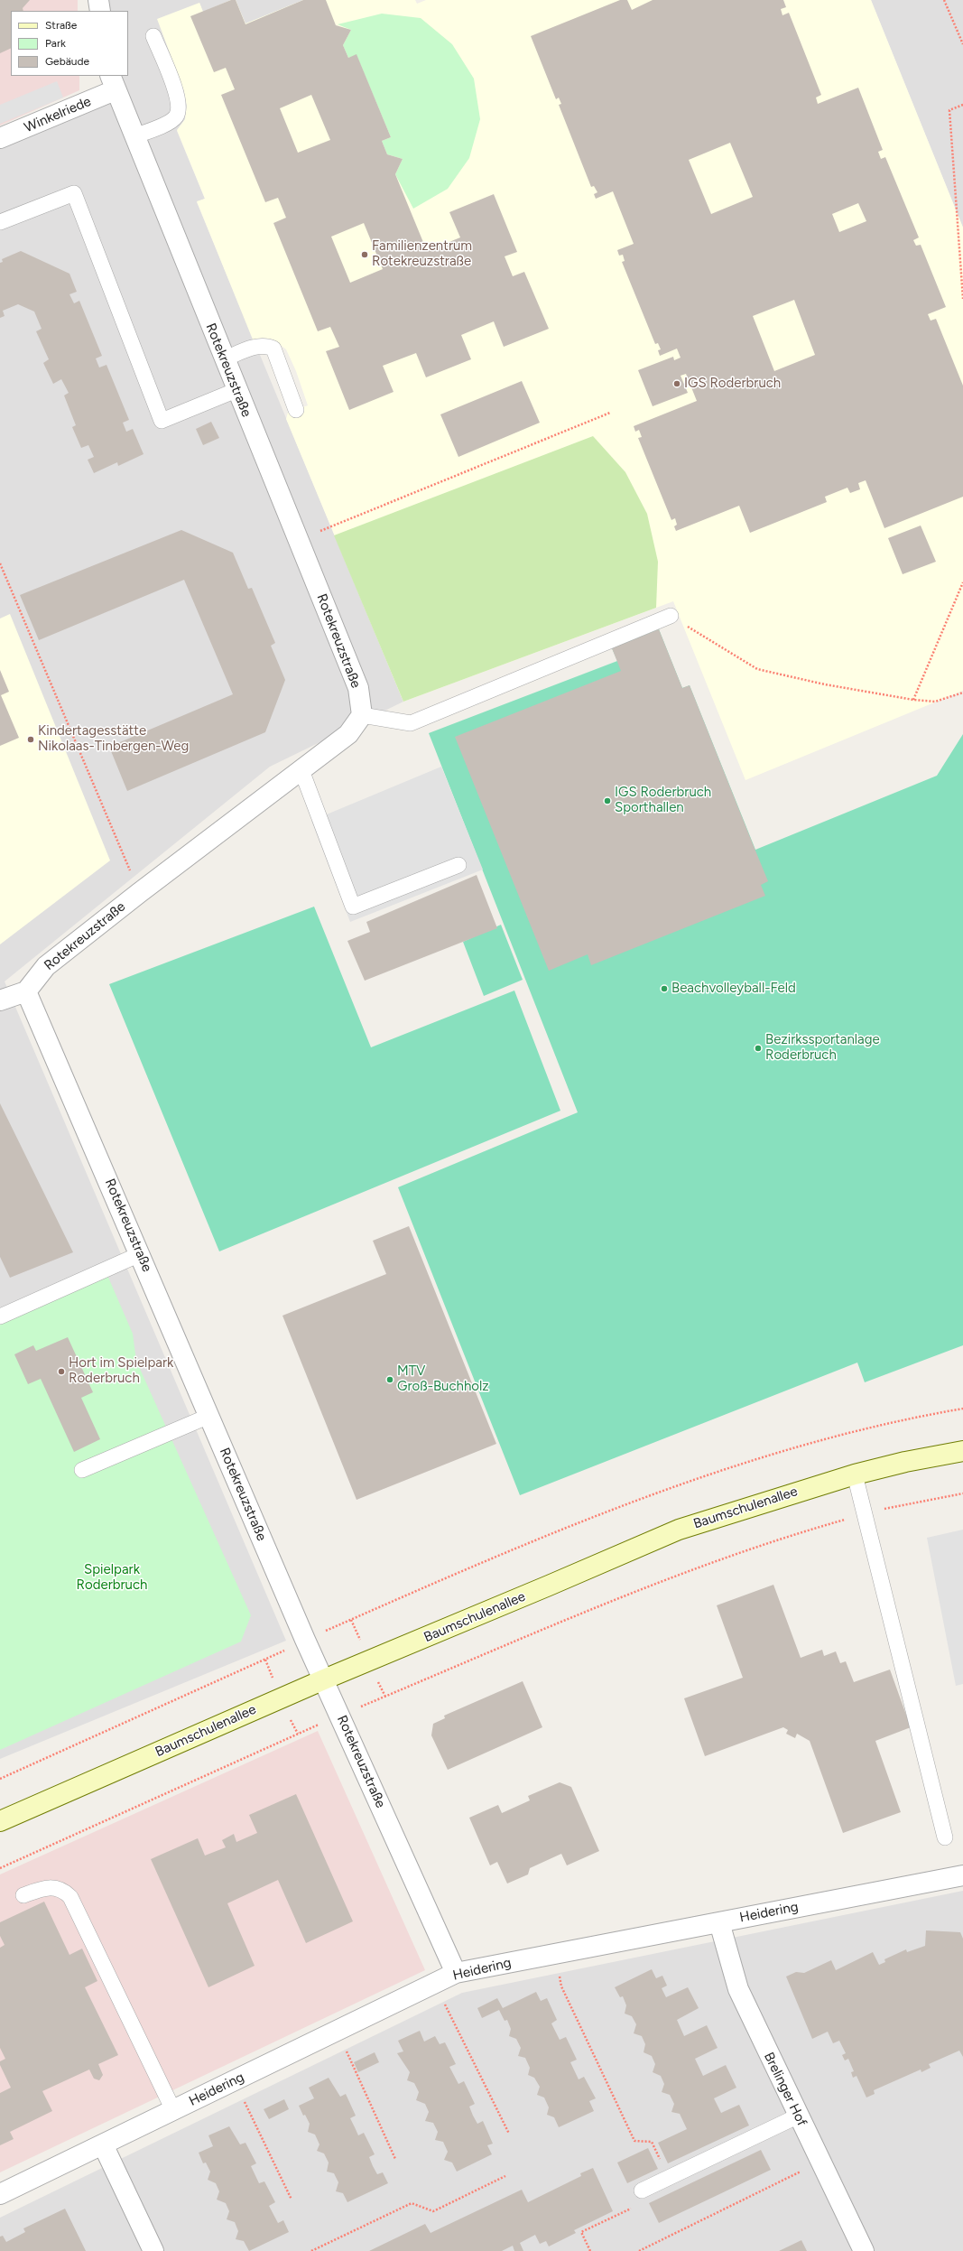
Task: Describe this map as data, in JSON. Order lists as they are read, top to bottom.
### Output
{
  "streets": {
    "main road": ["Baumschulenallee"],
    "street": [
      "Winkelriede",
      "Rotekreuzstraße",
      "Heidering",
      "Brelinger Hof"
    ]
  },
  "crossings": [
    ["Winkelriede", "Rotekreuzstraße"],
    ["Rotekreuzstraße", "Baumschulenallee"],
    ["Rotekreuzstraße", "Heidering"],
    ["Heidering", "Brelinger Hof"]
  ],
  "parks": ["Spielpark Roderbruch"],
  "places": [
    "Familienzentrum Rotekreuzstraße",
    "IGS Roderbruch",
    "Kindertagesstätte Nikolaas-Tinbergen-Weg",
    "IGS Roderbruch Sporthallen",
    "Beachvolleyball-Feld",
    "Bezirkssportanlage Roderbruch",
    "Hort im Spielpark Roderbruch",
    "MTV Groß-Buchholz"
  ],
  "legend": ["Straße", "Park", "Gebäude"]
}
